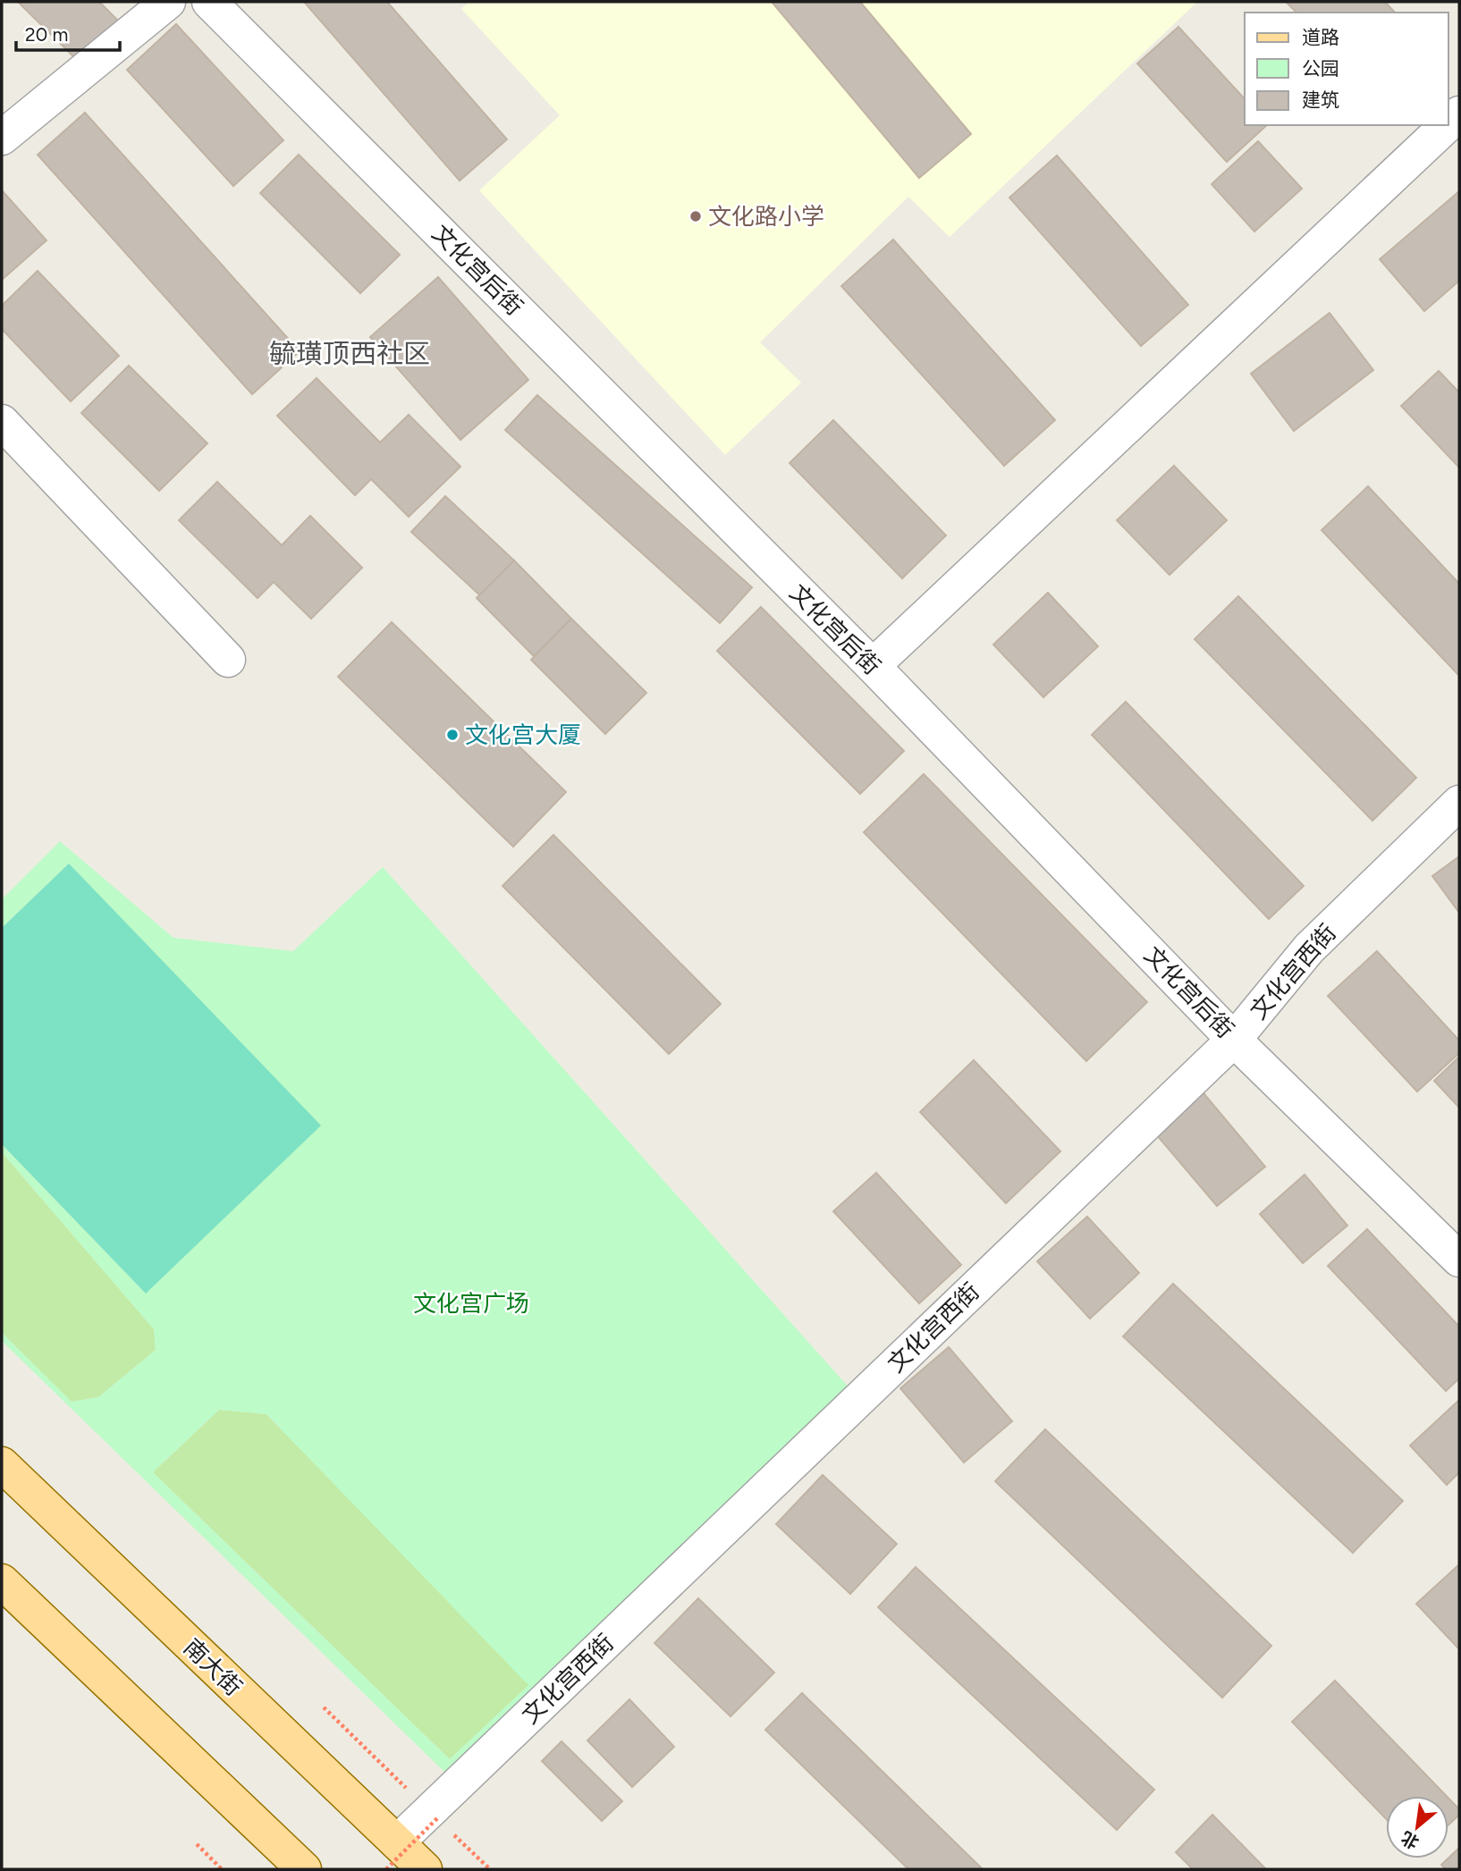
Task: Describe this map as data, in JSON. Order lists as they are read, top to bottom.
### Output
{
  "streets": {
    "main road": ["南大街"],
    "street": ["文化宫后街", "文化宫西街"]
  },
  "crossings": [
    ["文化宫后街", "文化宫西街"],
    ["文化宫西街", "南大街"]
  ],
  "districts": ["毓璜顶西社区"],
  "parks": ["文化宫广场"],
  "places": ["文化路小学", "文化宫大厦"],
  "legend": ["道路", "公园", "建筑"],
  "scale_bar": "20 m",
  "north": "bottom left"
}
